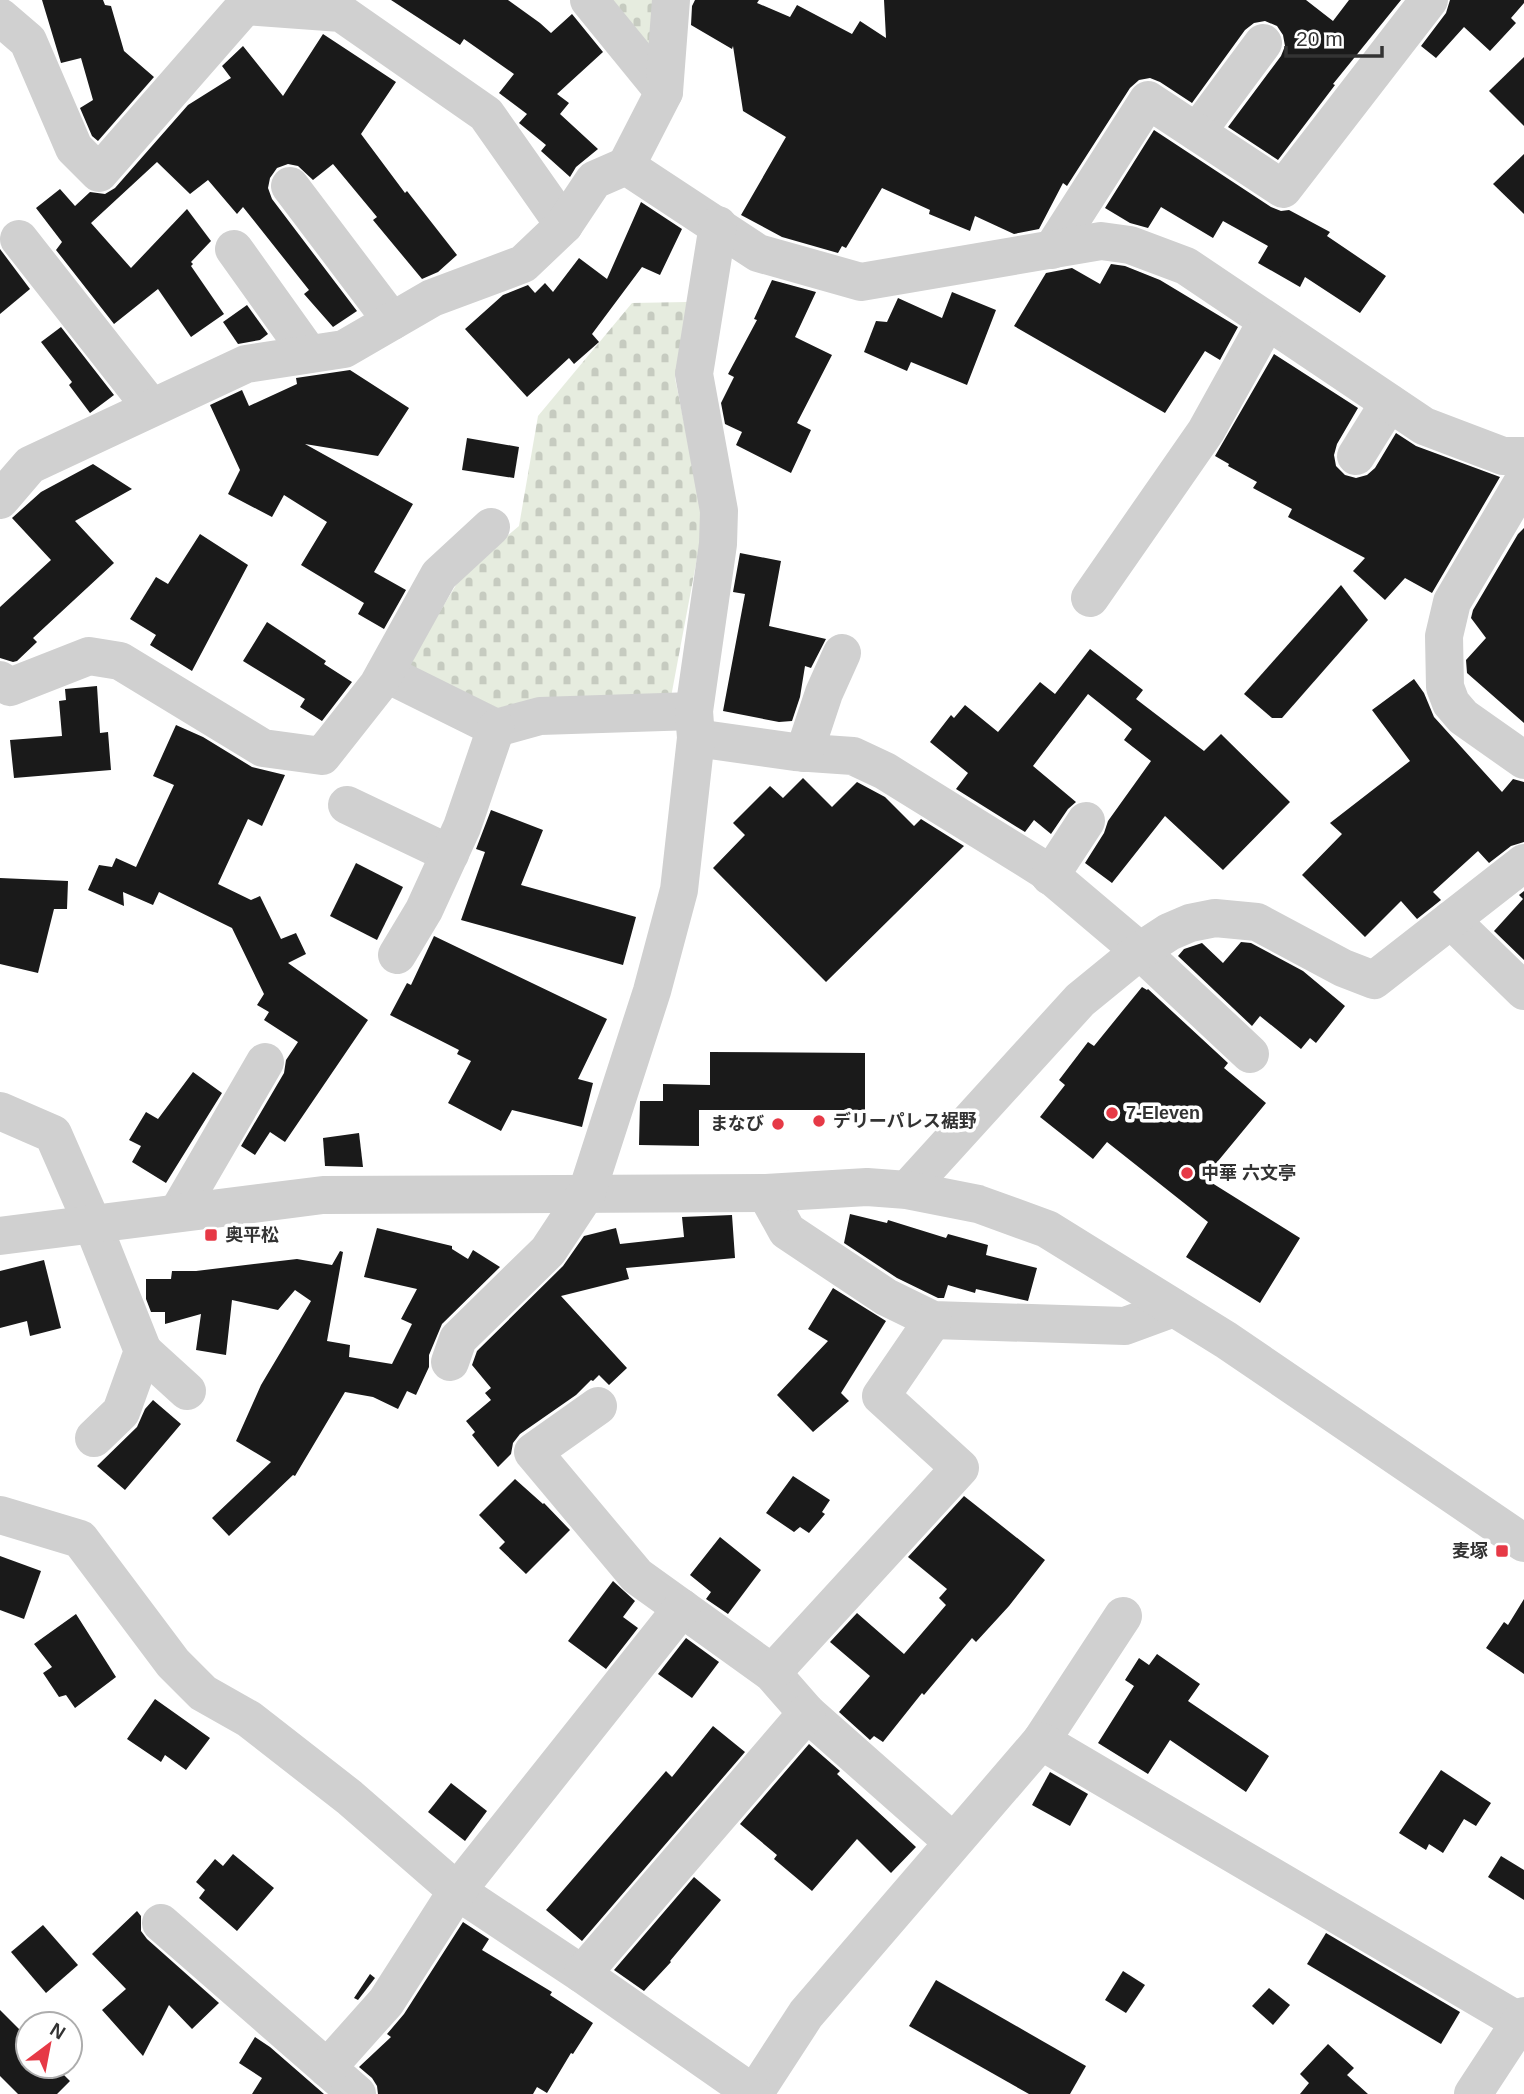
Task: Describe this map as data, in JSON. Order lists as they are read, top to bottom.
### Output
{
  "places": {
    "other": [
      "7-Eleven",
      "デリーパレス裾野",
      "まなび",
      "中華 六文亭"
    ],
    "transit": ["奥平松", "麦塚"]
  },
  "scale_bar": "20 m",
  "north": "top right"
}
